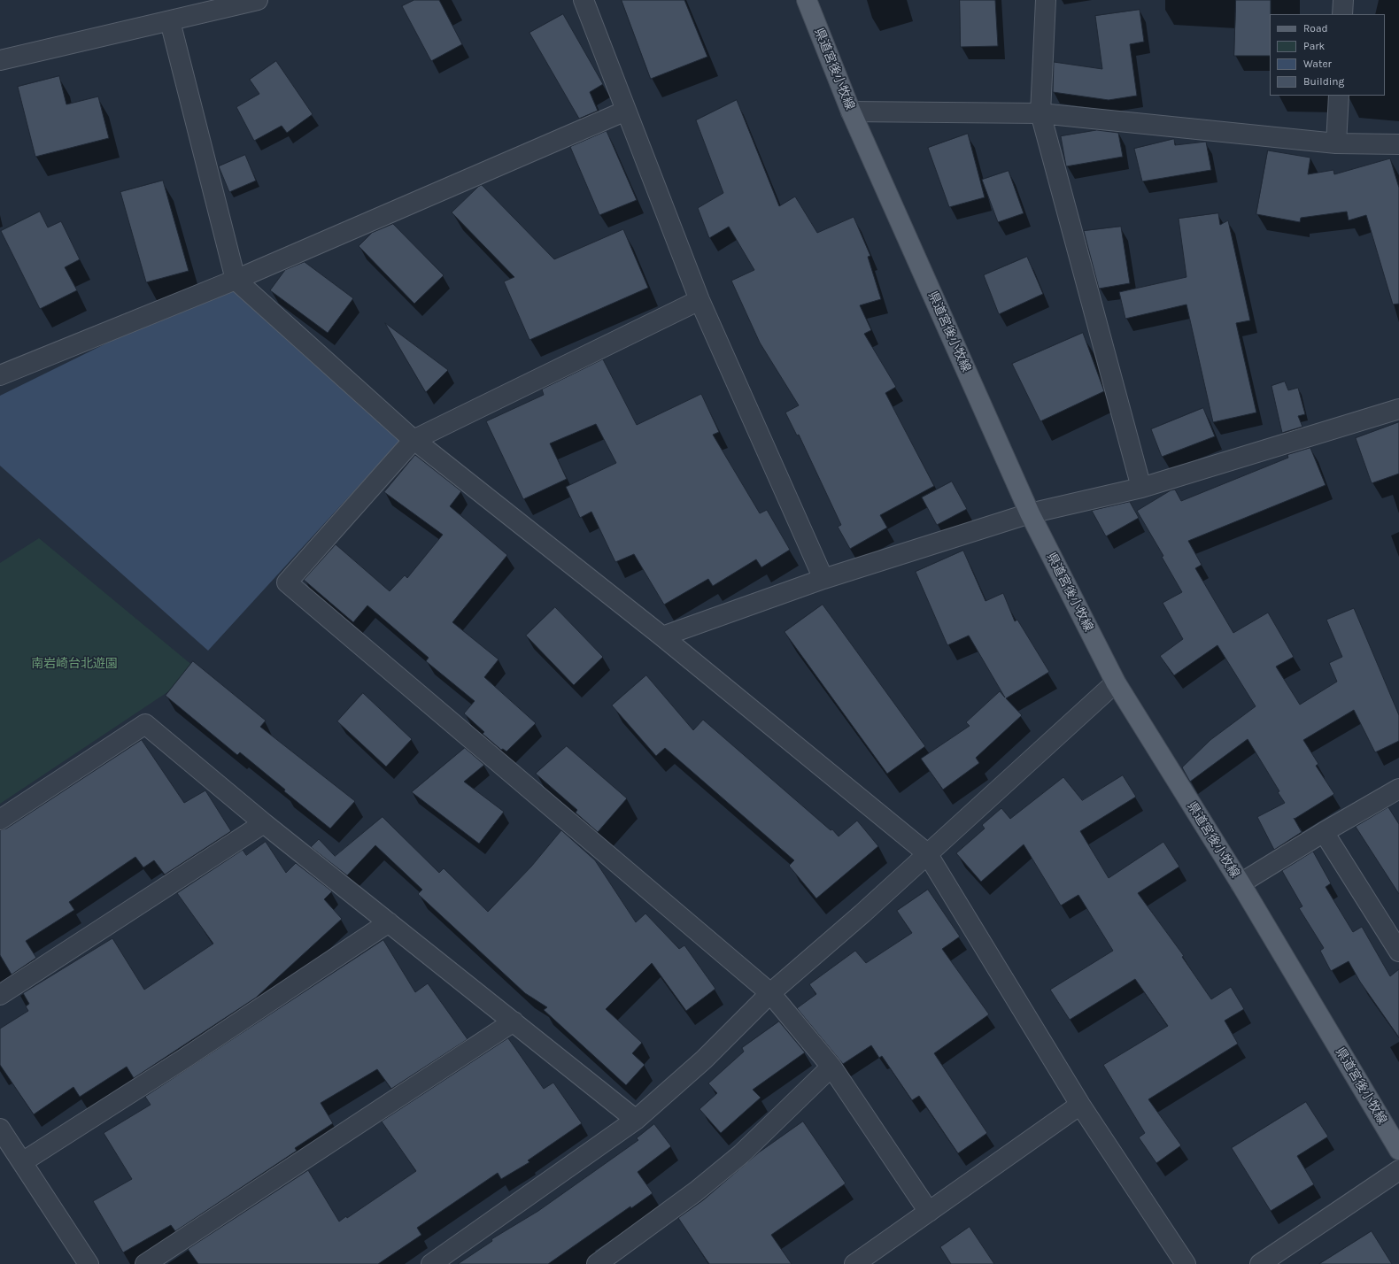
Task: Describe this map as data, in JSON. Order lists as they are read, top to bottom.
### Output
{
  "streets": {
    "main road": ["県道宮後小牧線"]
  },
  "parks": ["南岩崎台北遊園"],
  "legend": [
    "Road",
    "Park",
    "Water",
    "Building"
  ]
}
